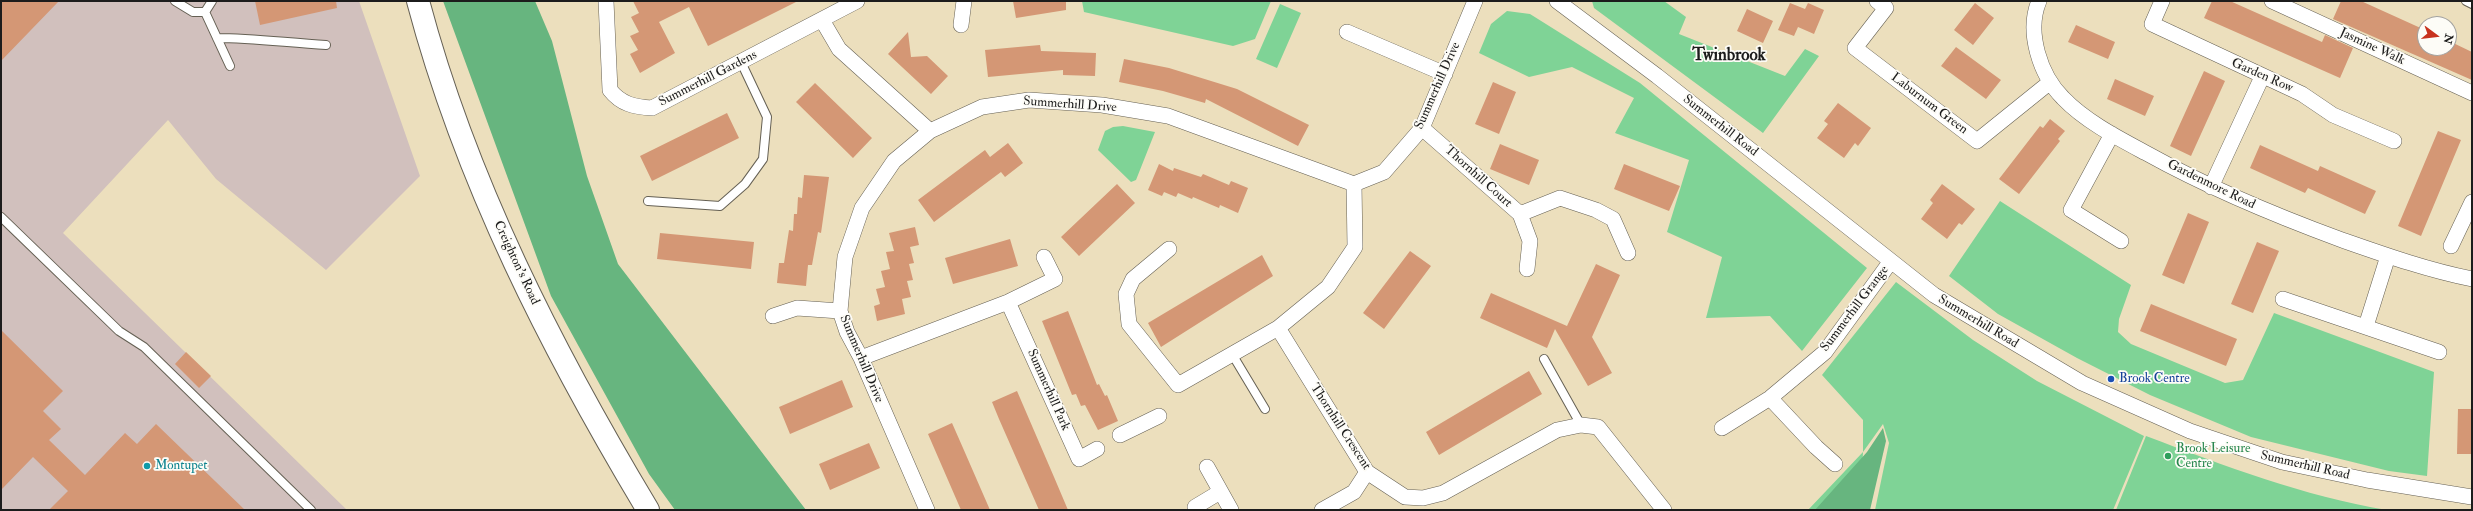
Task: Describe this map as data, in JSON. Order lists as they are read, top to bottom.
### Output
{
  "streets": {
    "highway": ["Creighton's Road"],
    "street": [
      "Jasmine Walk",
      "Garden Row",
      "Summerhill Gardens",
      "Summerhill Drive",
      "Laburnum Green",
      "Summerhill Road",
      "Thornhill Court",
      "Gardenmore Road",
      "Summerhill Grange",
      "Summerhill Park",
      "Thornhill Crescent"
    ]
  },
  "crossings": [
    ["Summerhill Drive", "Thornhill Court"],
    ["Laburnum Green", "Gardenmore Road"],
    ["Summerhill Road", "Summerhill Grange"]
  ],
  "districts": ["Twinbrook"],
  "places": ["Brook Centre", "Brook Leisure Centre", "Montupet"],
  "north": "right"
}
